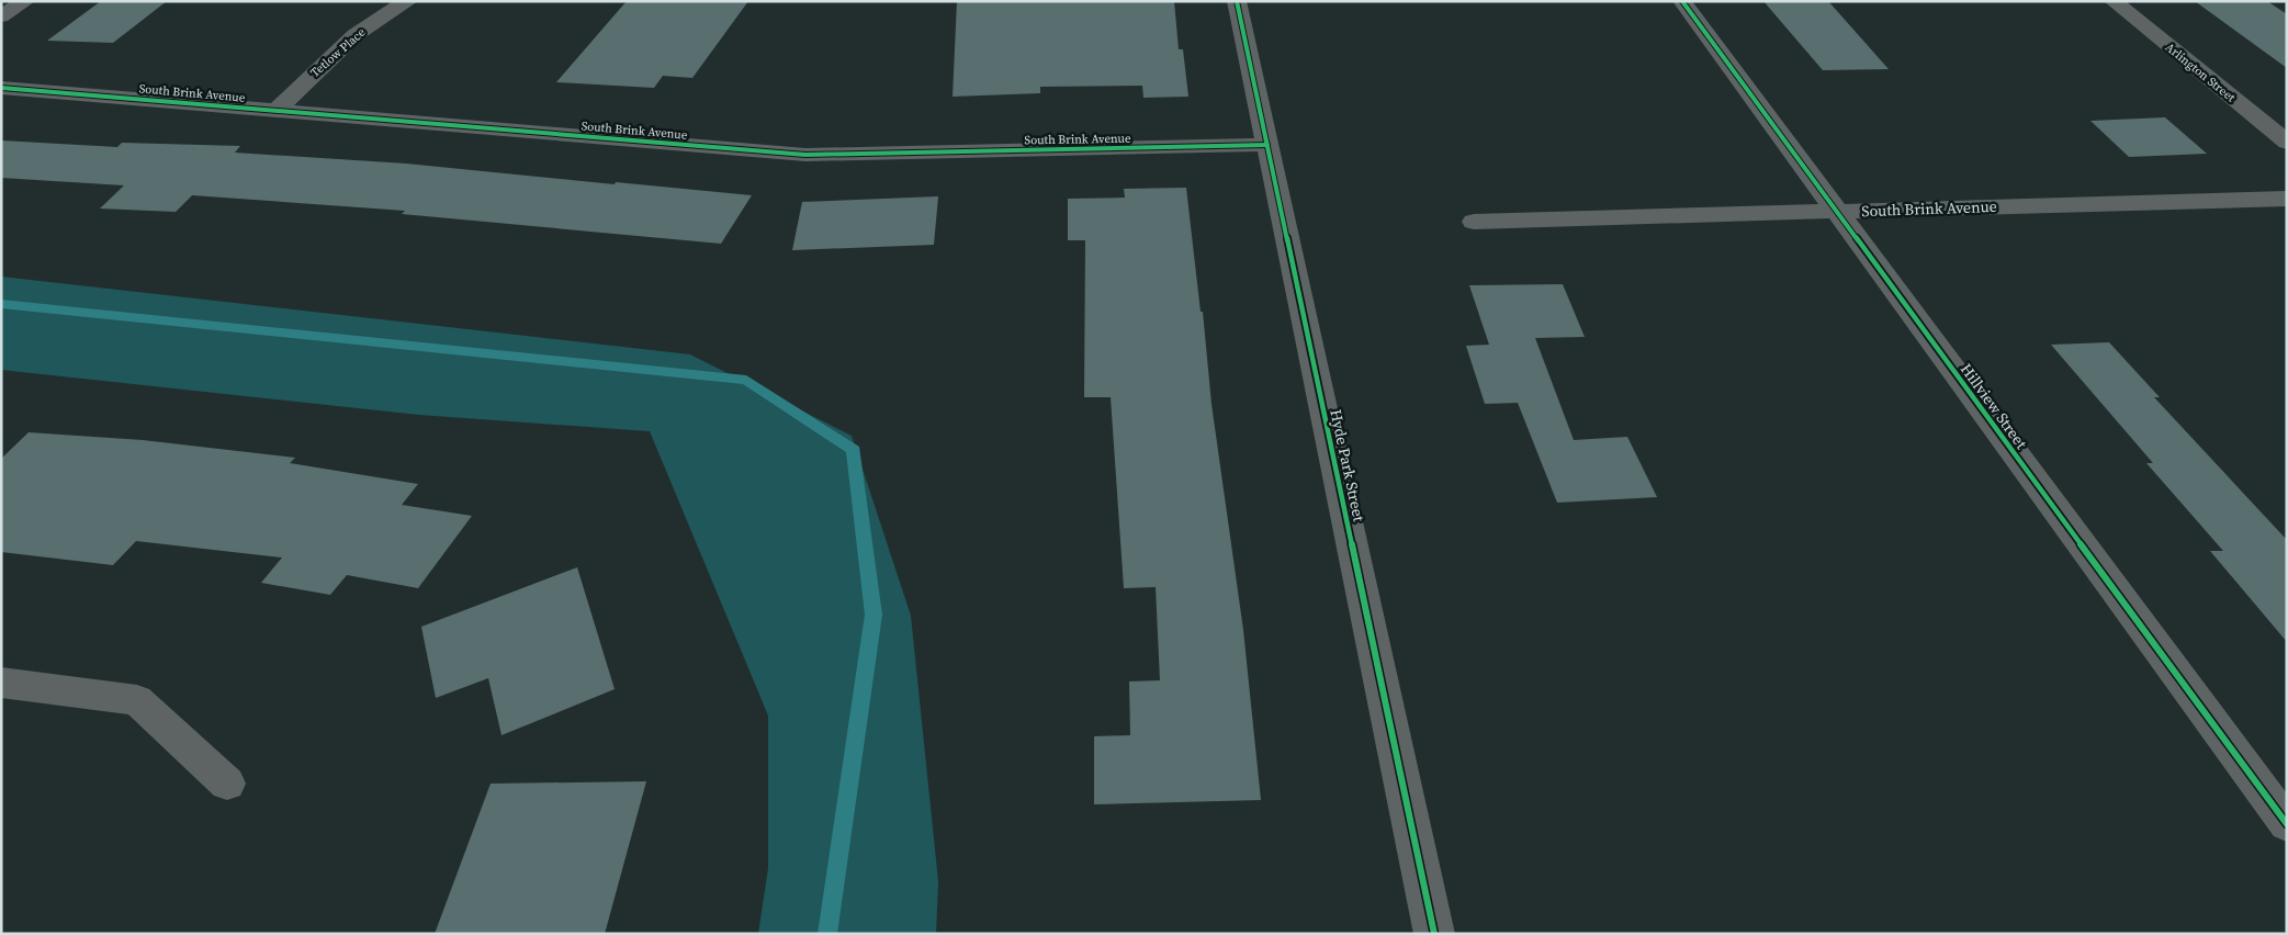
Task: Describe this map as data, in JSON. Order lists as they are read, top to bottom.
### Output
{
  "streets": {
    "street": [
      "Tetlow Place",
      "Arlington Street",
      "South Brink Avenue",
      "Hillview Street",
      "Hyde Park Street"
    ]
  },
  "crossings": [
    ["Tetlow Place", "South Brink Avenue"],
    ["South Brink Avenue", "Hillview Street"],
    ["South Brink Avenue", "Hyde Park Street"]
  ]
}
